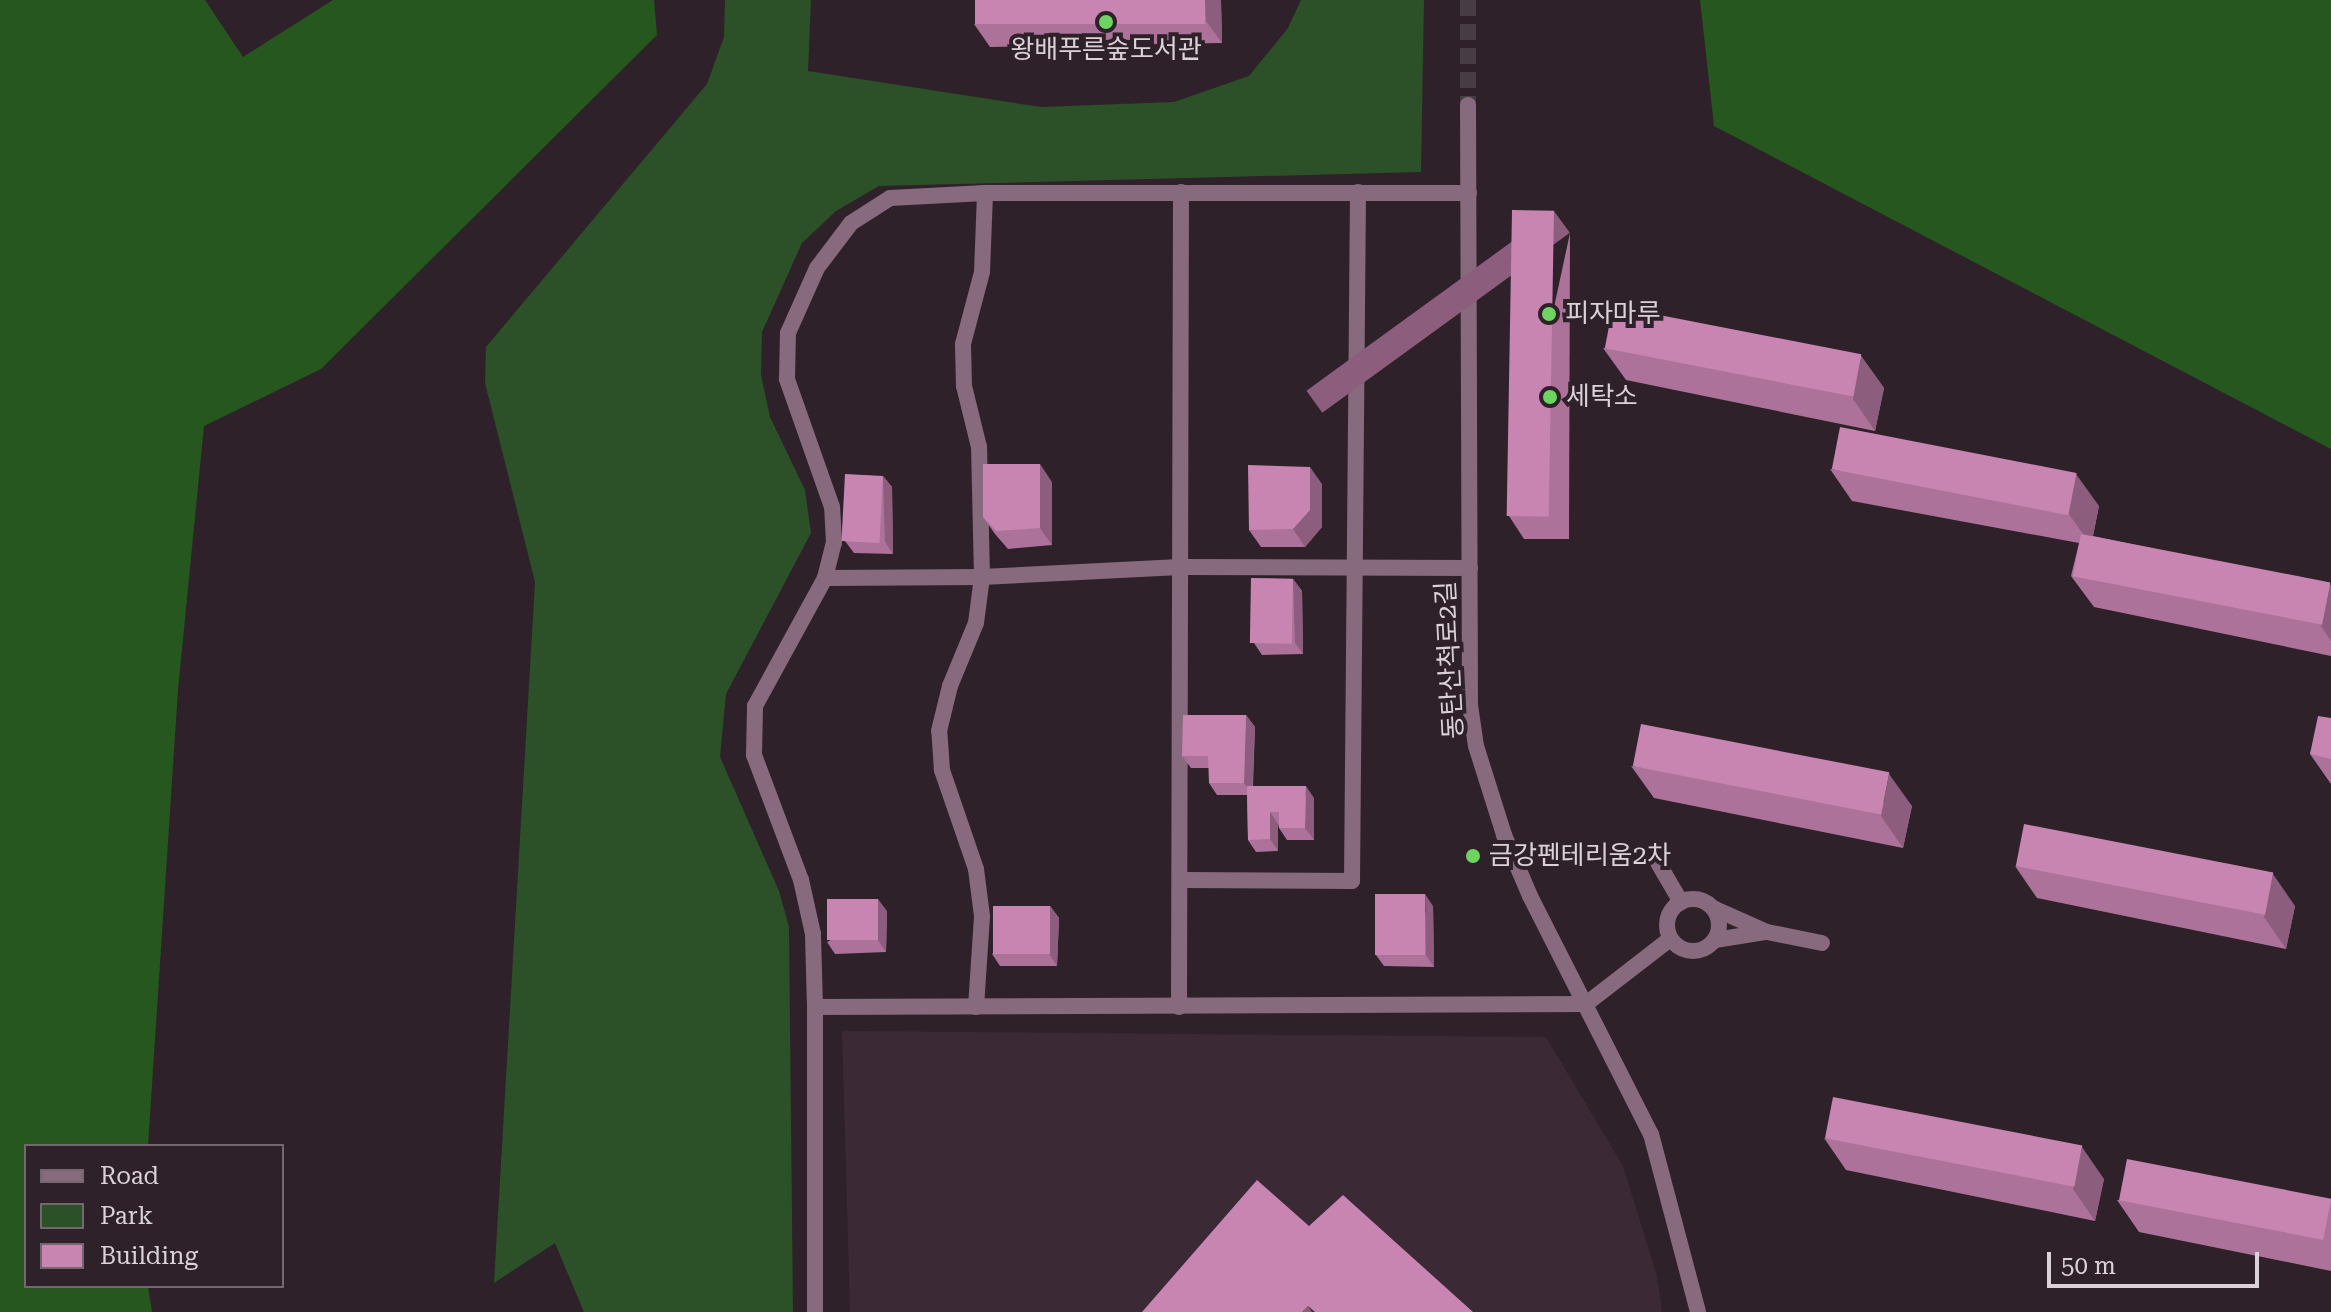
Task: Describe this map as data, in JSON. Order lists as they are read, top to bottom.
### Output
{
  "streets": {
    "street": ["동탄산척로2길"]
  },
  "places": [
    "왕배푸른숲도서관",
    "피자마루",
    "세탁소",
    "금강펜테리움2차"
  ],
  "legend": ["Road", "Park", "Building"],
  "scale_bar": "50 m"
}
